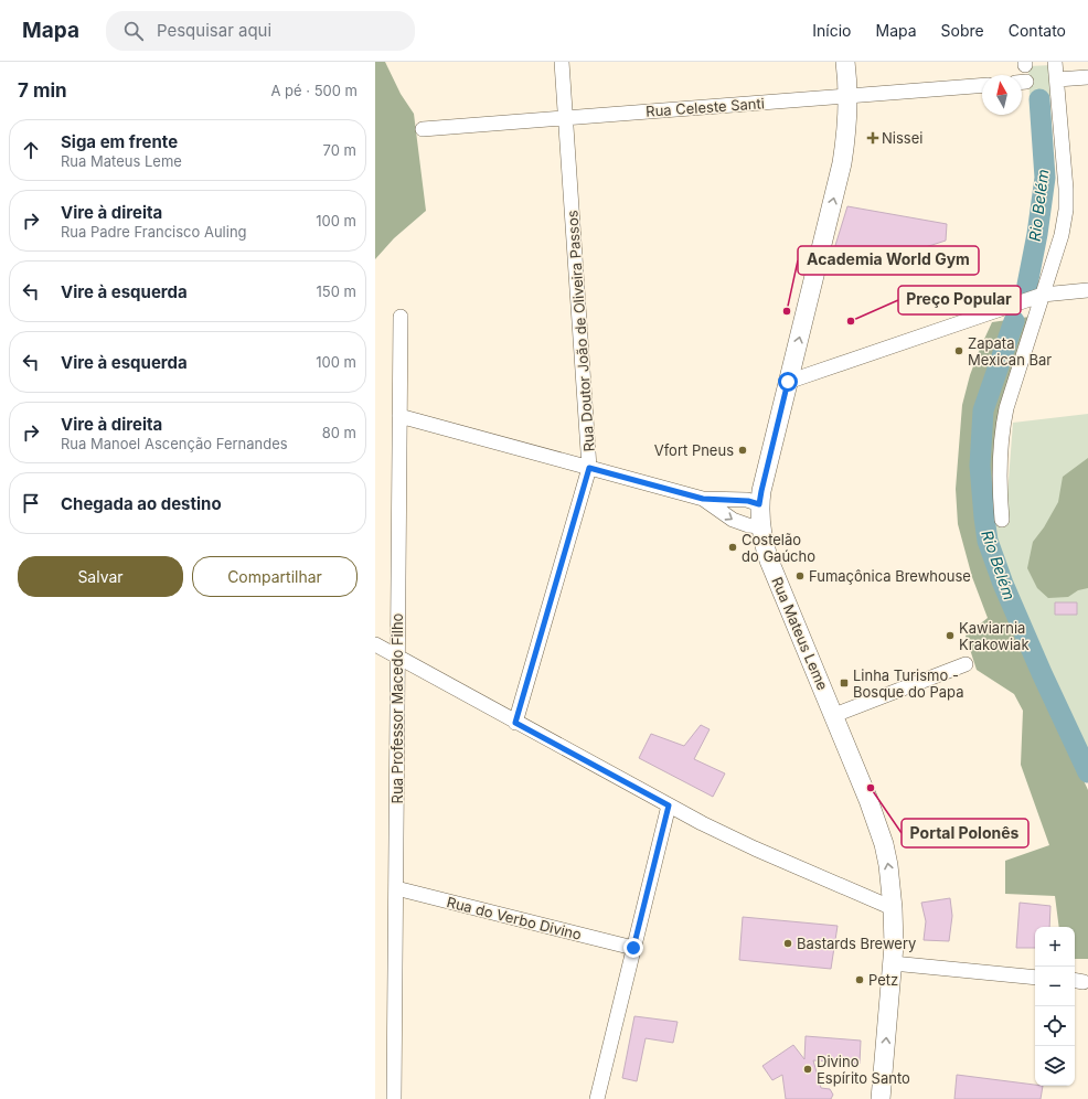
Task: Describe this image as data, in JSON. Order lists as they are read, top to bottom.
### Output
{
  "streets": {
    "main road": ["Rua Mateus Leme"],
    "street": [
      "Rua Celeste Santi",
      "Rua Doutor João de Oliveira Passos",
      "Rua Professor Macedo Filho",
      "Rua do Verbo Divino"
    ]
  },
  "crossings": [
    ["Rua Celeste Santi", "Rua Doutor João de Oliveira Passos"],
    ["Rua Celeste Santi", "Rua Mateus Leme"],
    ["Rua Professor Macedo Filho", "Rua do Verbo Divino"]
  ],
  "one_way": ["Rua Mateus Leme"],
  "water": ["Rio Belém"],
  "places": {
    "health": ["Nissei"],
    "other": [
      "Academia World Gym",
      "Preço Popular",
      "Zapata Mexican Bar",
      "Vfort Pneus",
      "Costelão do Gaúcho",
      "Fumaçônica Brewhouse",
      "Kawiarnia Krakowiak",
      "Portal Polonês",
      "Bastards Brewery",
      "Petz",
      "Divino Espírito Santo"
    ],
    "transit": ["Linha Turismo - Bosque do Papa"]
  },
  "north": "top",
  "page": {
    "header": "Mapa",
    "search": "Pesquisar aqui",
    "nav": [
      "Início",
      "Mapa",
      "Sobre",
      "Contato"
    ],
    "heading": ["7 min", "A pé · 500 m"],
    "list": [
      ["Siga em frente", "Rua Mateus Leme", "70 m"],
      ["Vire à direita", "Rua Padre Francisco Auling", "100 m"],
      ["Vire à esquerda", "150 m"],
      ["Vire à esquerda", "100 m"],
      ["Vire à direita", "Rua Manoel Ascenção Fernandes", "80 m"],
      "Chegada ao destino"
    ],
    "buttons": ["Salvar", "Compartilhar"],
    "map_buttons": ["+", "−"]
  }
}
